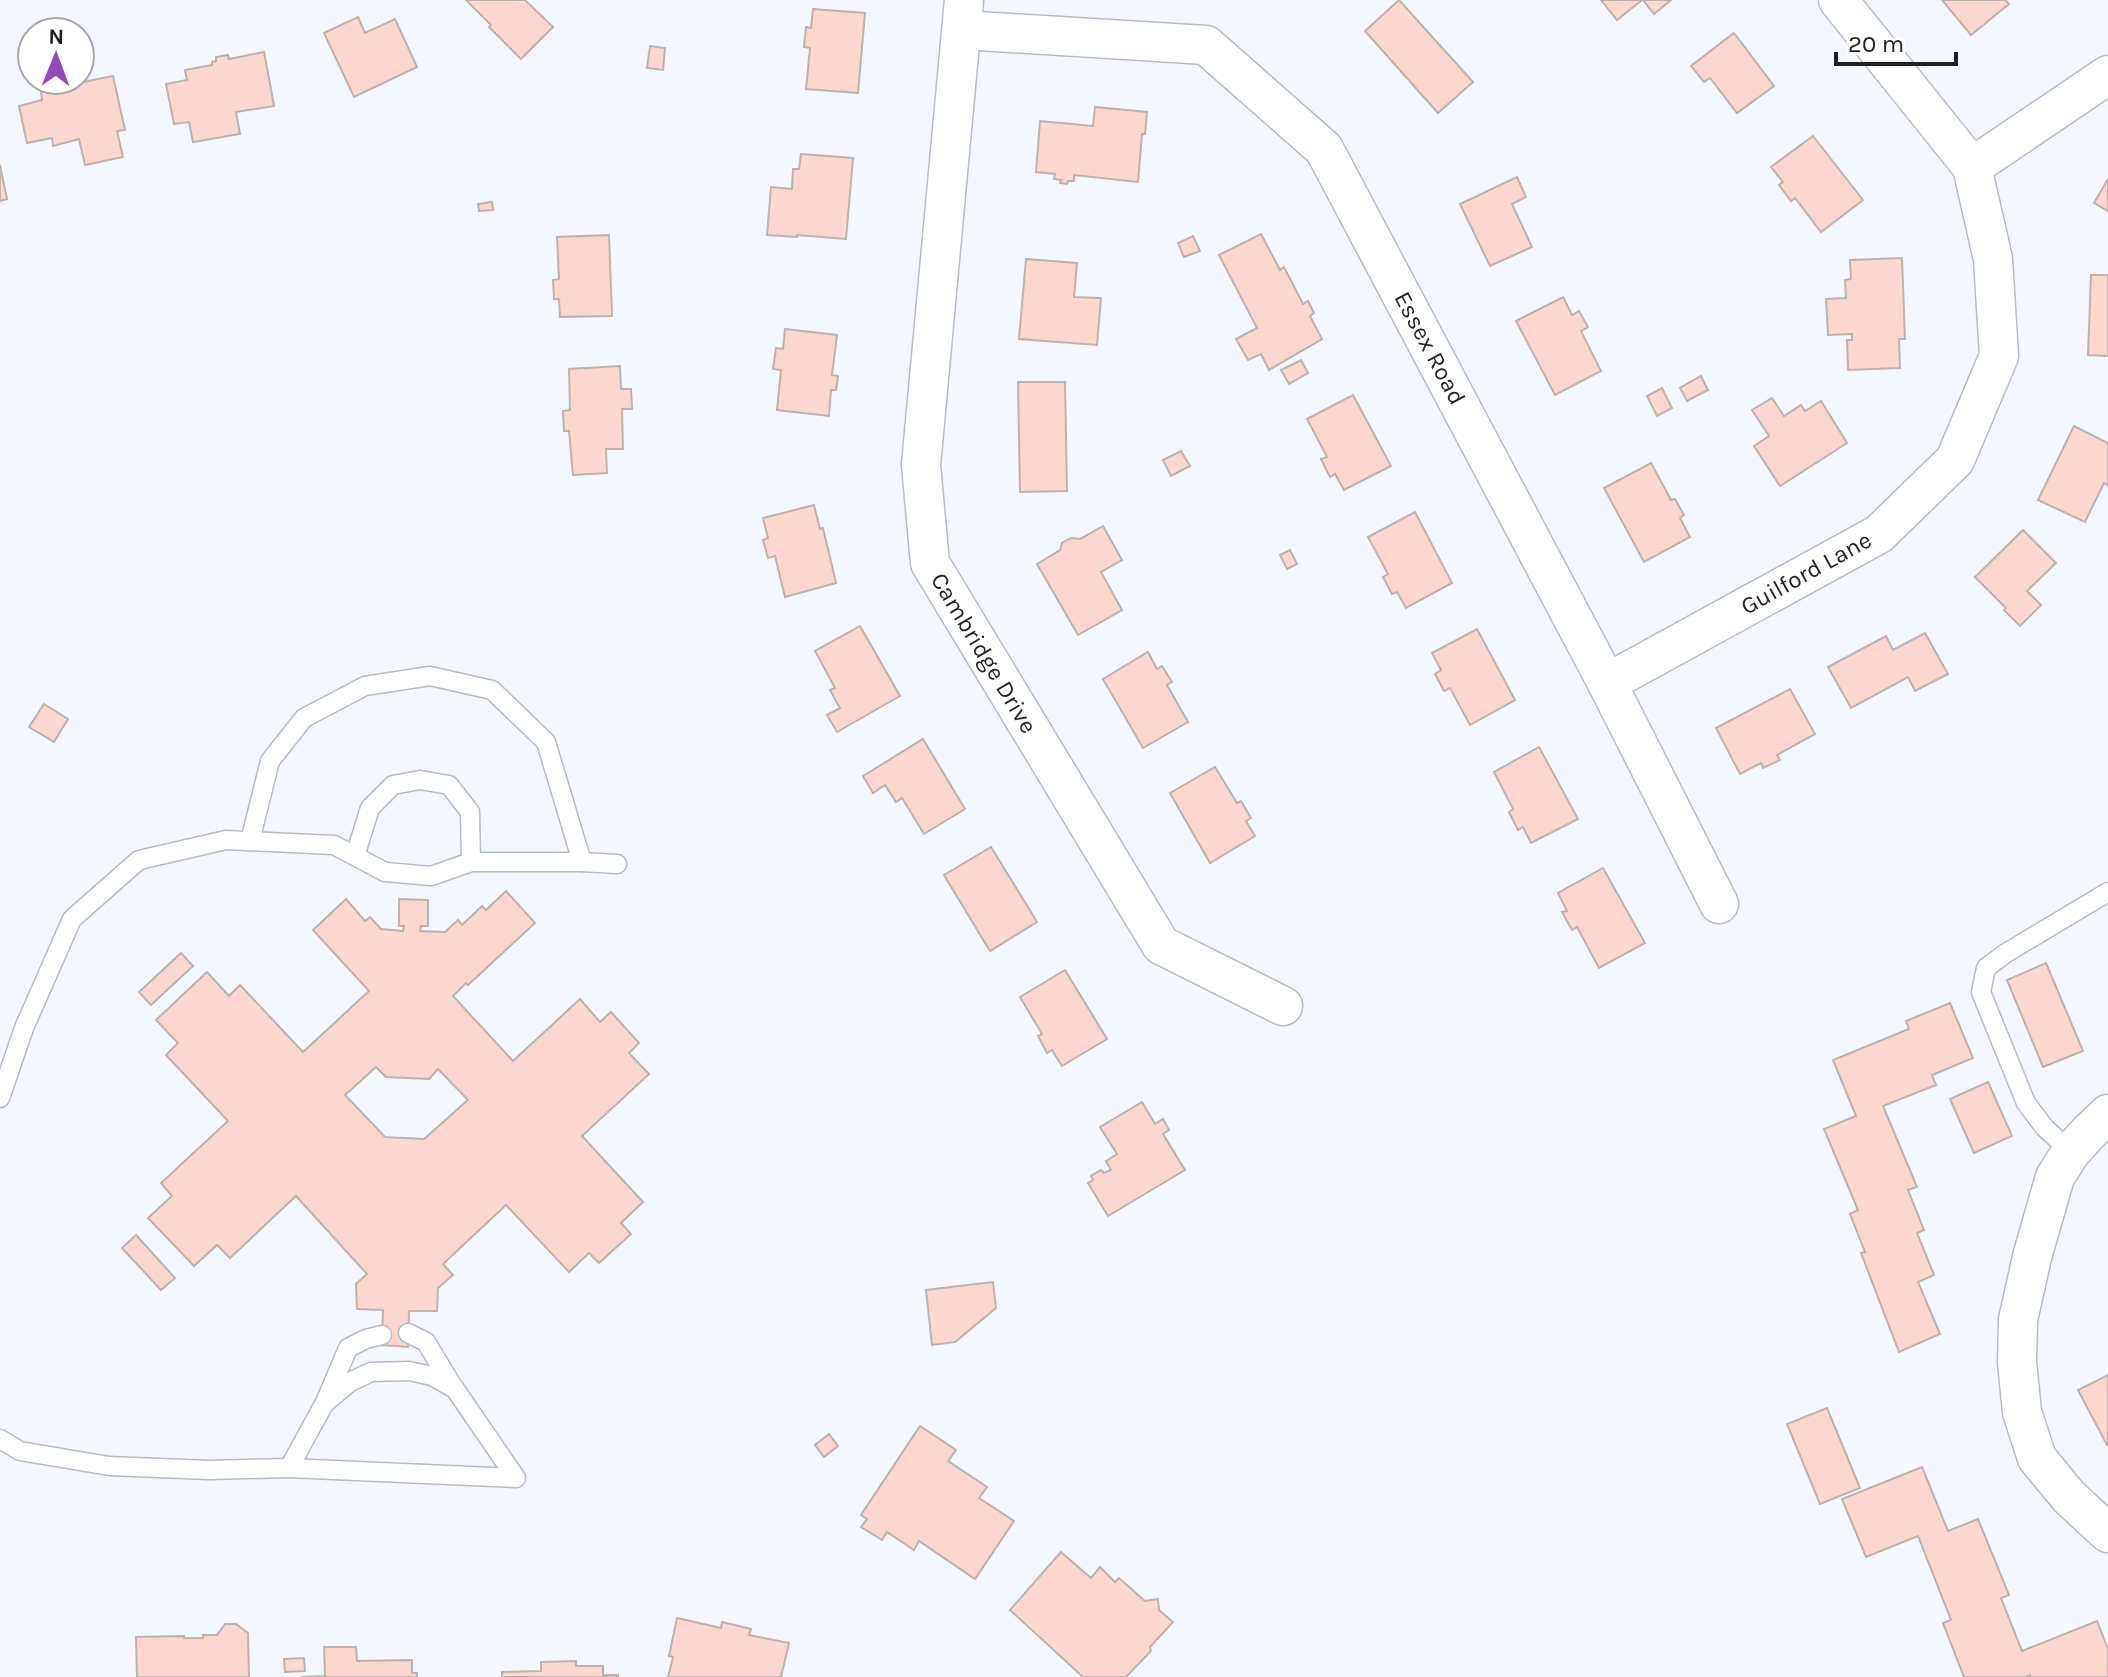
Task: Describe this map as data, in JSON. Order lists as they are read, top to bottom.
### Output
{
  "streets": {
    "street": ["Essex Road", "Guilford Lane", "Cambridge Drive"]
  },
  "crossings": [
    ["Essex Road", "Guilford Lane"],
    ["Essex Road", "Cambridge Drive"]
  ],
  "scale_bar": "20 m",
  "north": "top"
}
